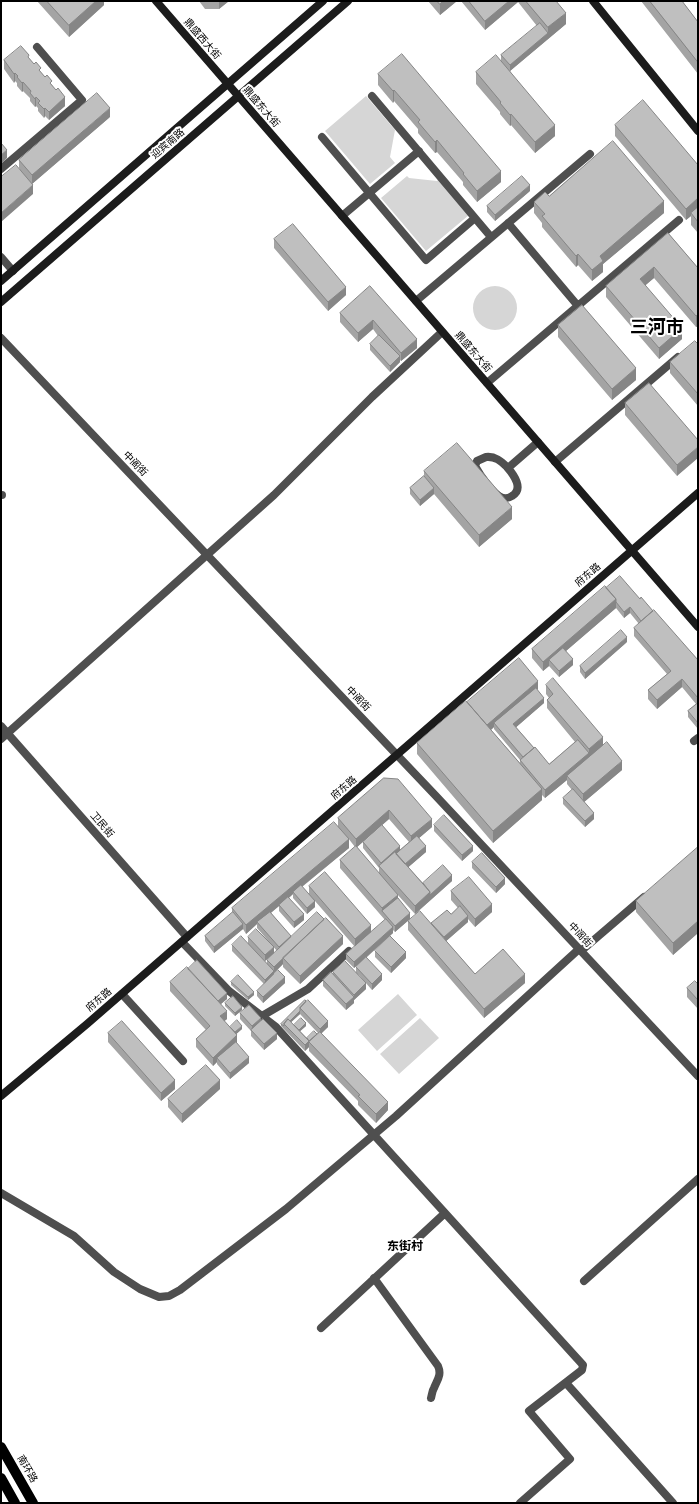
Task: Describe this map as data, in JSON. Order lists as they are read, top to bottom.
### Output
{
  "streets": {
    "main road": [
      "鼎盛西大街",
      "鼎盛东大街",
      "迎宾南路",
      "府东路",
      "南环路"
    ],
    "street": ["中阁街", "卫民街"]
  },
  "crossings": [
    ["鼎盛西大街", "鼎盛东大街"],
    ["鼎盛西大街", "迎宾南路"],
    ["鼎盛东大街", "迎宾南路"],
    ["鼎盛东大街", "府东路"],
    ["中阁街", "府东路"],
    ["府东路", "卫民街"]
  ],
  "districts": ["三河市", "东街村"]
}
